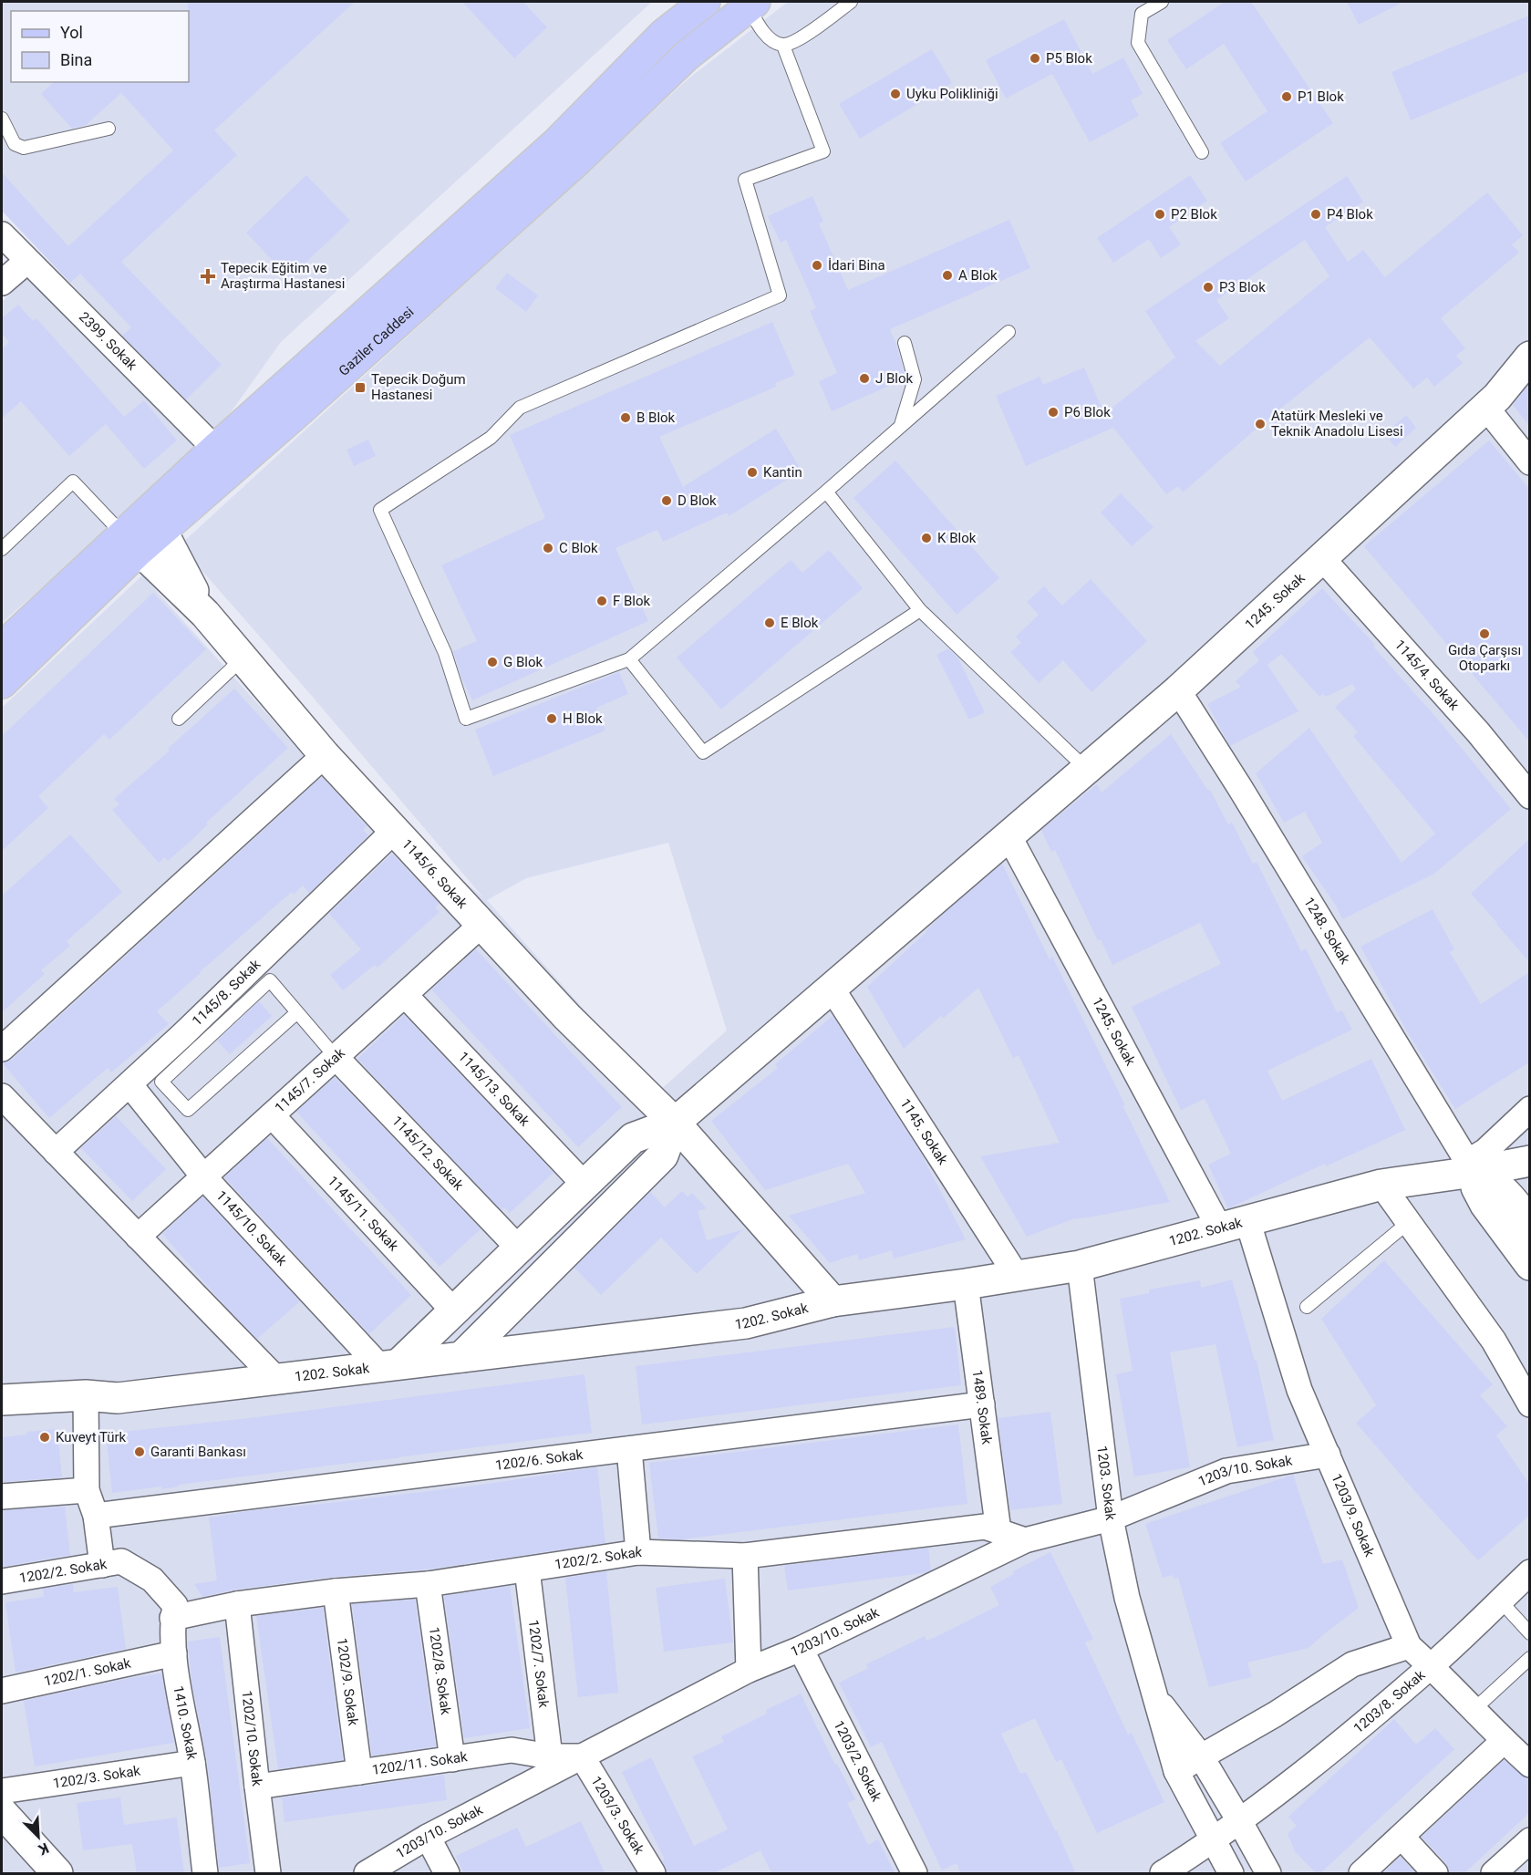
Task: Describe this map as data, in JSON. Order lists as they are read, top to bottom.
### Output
{
  "streets": {
    "main road": ["Gaziler Caddesi"],
    "street": [
      "2399. Sokak",
      "1245. Sokak",
      "1145/4. Sokak",
      "1145/6. Sokak",
      "1248. Sokak",
      "1145/8. Sokak",
      "1145/7. Sokak",
      "1145/13. Sokak",
      "1145. Sokak",
      "1145/12. Sokak",
      "1145/11. Sokak",
      "1145/10. Sokak",
      "1202. Sokak",
      "1489. Sokak",
      "1202/6. Sokak",
      "1203/10. Sokak",
      "1203. Sokak",
      "1203/9. Sokak",
      "1202/2. Sokak",
      "1202/7. Sokak",
      "1202/8. Sokak",
      "1202/1. Sokak",
      "1202/9. Sokak",
      "1203/8. Sokak",
      "1410. Sokak",
      "1202/10. Sokak",
      "1203/2. Sokak",
      "1202/11. Sokak",
      "1202/3. Sokak",
      "1203/3. Sokak"
    ]
  },
  "crossings": [
    ["Gaziler Caddesi", "2399. Sokak"],
    ["Gaziler Caddesi", "1145/6. Sokak"],
    ["1245. Sokak", "1145/4. Sokak"],
    ["1245. Sokak", "1145/6. Sokak"],
    ["1245. Sokak", "1248. Sokak"],
    ["1245. Sokak", "1145. Sokak"],
    ["1245. Sokak", "1202. Sokak"],
    ["1145/6. Sokak", "1145/8. Sokak"],
    ["1145/6. Sokak", "1145/7. Sokak"],
    ["1145/6. Sokak", "1202. Sokak"],
    ["1248. Sokak", "1202. Sokak"],
    ["1145/8. Sokak", "1145/10. Sokak"],
    ["1145/7. Sokak", "1145/13. Sokak"],
    ["1145/7. Sokak", "1145/12. Sokak"],
    ["1145/7. Sokak", "1145/11. Sokak"],
    ["1145/7. Sokak", "1145/10. Sokak"],
    ["1145. Sokak", "1202. Sokak"],
    ["1145/10. Sokak", "1202. Sokak"],
    ["1202. Sokak", "1489. Sokak"],
    ["1202. Sokak", "1203. Sokak"],
    ["1202. Sokak", "1203/9. Sokak"],
    ["1489. Sokak", "1202/6. Sokak"],
    ["1489. Sokak", "1202/2. Sokak"],
    ["1203/10. Sokak", "1203. Sokak"],
    ["1203/10. Sokak", "1203/9. Sokak"],
    ["1203/10. Sokak", "1202/2. Sokak"],
    ["1203/10. Sokak", "1203/2. Sokak"],
    ["1203/10. Sokak", "1202/11. Sokak"],
    ["1203/10. Sokak", "1203/3. Sokak"],
    ["1203. Sokak", "1203/8. Sokak"],
    ["1203/9. Sokak", "1203/8. Sokak"],
    ["1202/2. Sokak", "1202/7. Sokak"],
    ["1202/2. Sokak", "1202/8. Sokak"],
    ["1202/2. Sokak", "1202/9. Sokak"],
    ["1202/2. Sokak", "1410. Sokak"],
    ["1202/2. Sokak", "1202/10. Sokak"],
    ["1202/7. Sokak", "1202/11. Sokak"],
    ["1202/8. Sokak", "1202/11. Sokak"],
    ["1202/1. Sokak", "1410. Sokak"],
    ["1202/9. Sokak", "1202/11. Sokak"],
    ["1410. Sokak", "1202/3. Sokak"],
    ["1202/10. Sokak", "1202/11. Sokak"],
    ["1202/11. Sokak", "1203/3. Sokak"]
  ],
  "places": {
    "other": [
      "P5 Blok",
      "Uyku Polikliniği",
      "P1 Blok",
      "P2 Blok",
      "P4 Blok",
      "İdari Bina",
      "A Blok",
      "P3 Blok",
      "J Blok",
      "P6 Blok",
      "B Blok",
      "Atatürk Mesleki ve Teknik Anadolu Lisesi",
      "Kantin",
      "D Blok",
      "K Blok",
      "C Blok",
      "F Blok",
      "E Blok",
      "Gıda Çarşısı Otoparkı",
      "G Blok",
      "H Blok",
      "Kuveyt Türk",
      "Garanti Bankası"
    ],
    "health": ["Tepecik Eğitim ve Araştırma Hastanesi"],
    "transit": ["Tepecik Doğum Hastanesi"]
  },
  "legend": ["Yol", "Bina"],
  "north": "bottom right"
}
